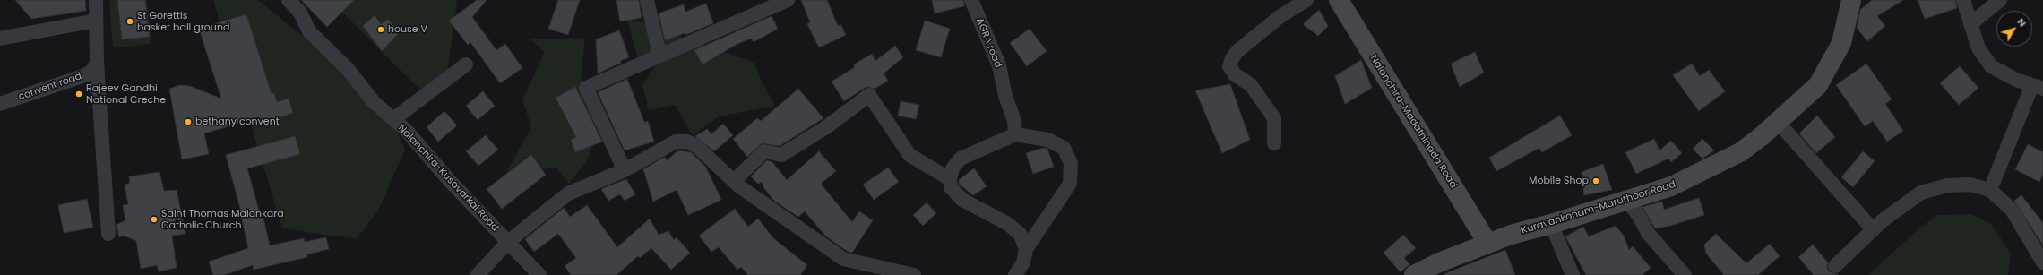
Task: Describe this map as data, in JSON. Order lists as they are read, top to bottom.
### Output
{
  "streets": {
    "main road": ["Nalanchira-Madathinada Road", "Kuravankonam-Maruthoor Road"],
    "street": ["AGRA road", "convent road", "Nalanchira-Kusavarkal Road"]
  },
  "crossings": [
    ["Nalanchira-Madathinada Road", "Kuravankonam-Maruthoor Road"]
  ],
  "places": [
    "St Gorettis basket ball ground",
    "house V",
    "Rajeev Gandhi National Creche",
    "bethany convent",
    "Mobile Shop",
    "Saint Thomas Malankara Catholic Church"
  ],
  "north": "top right"
}
